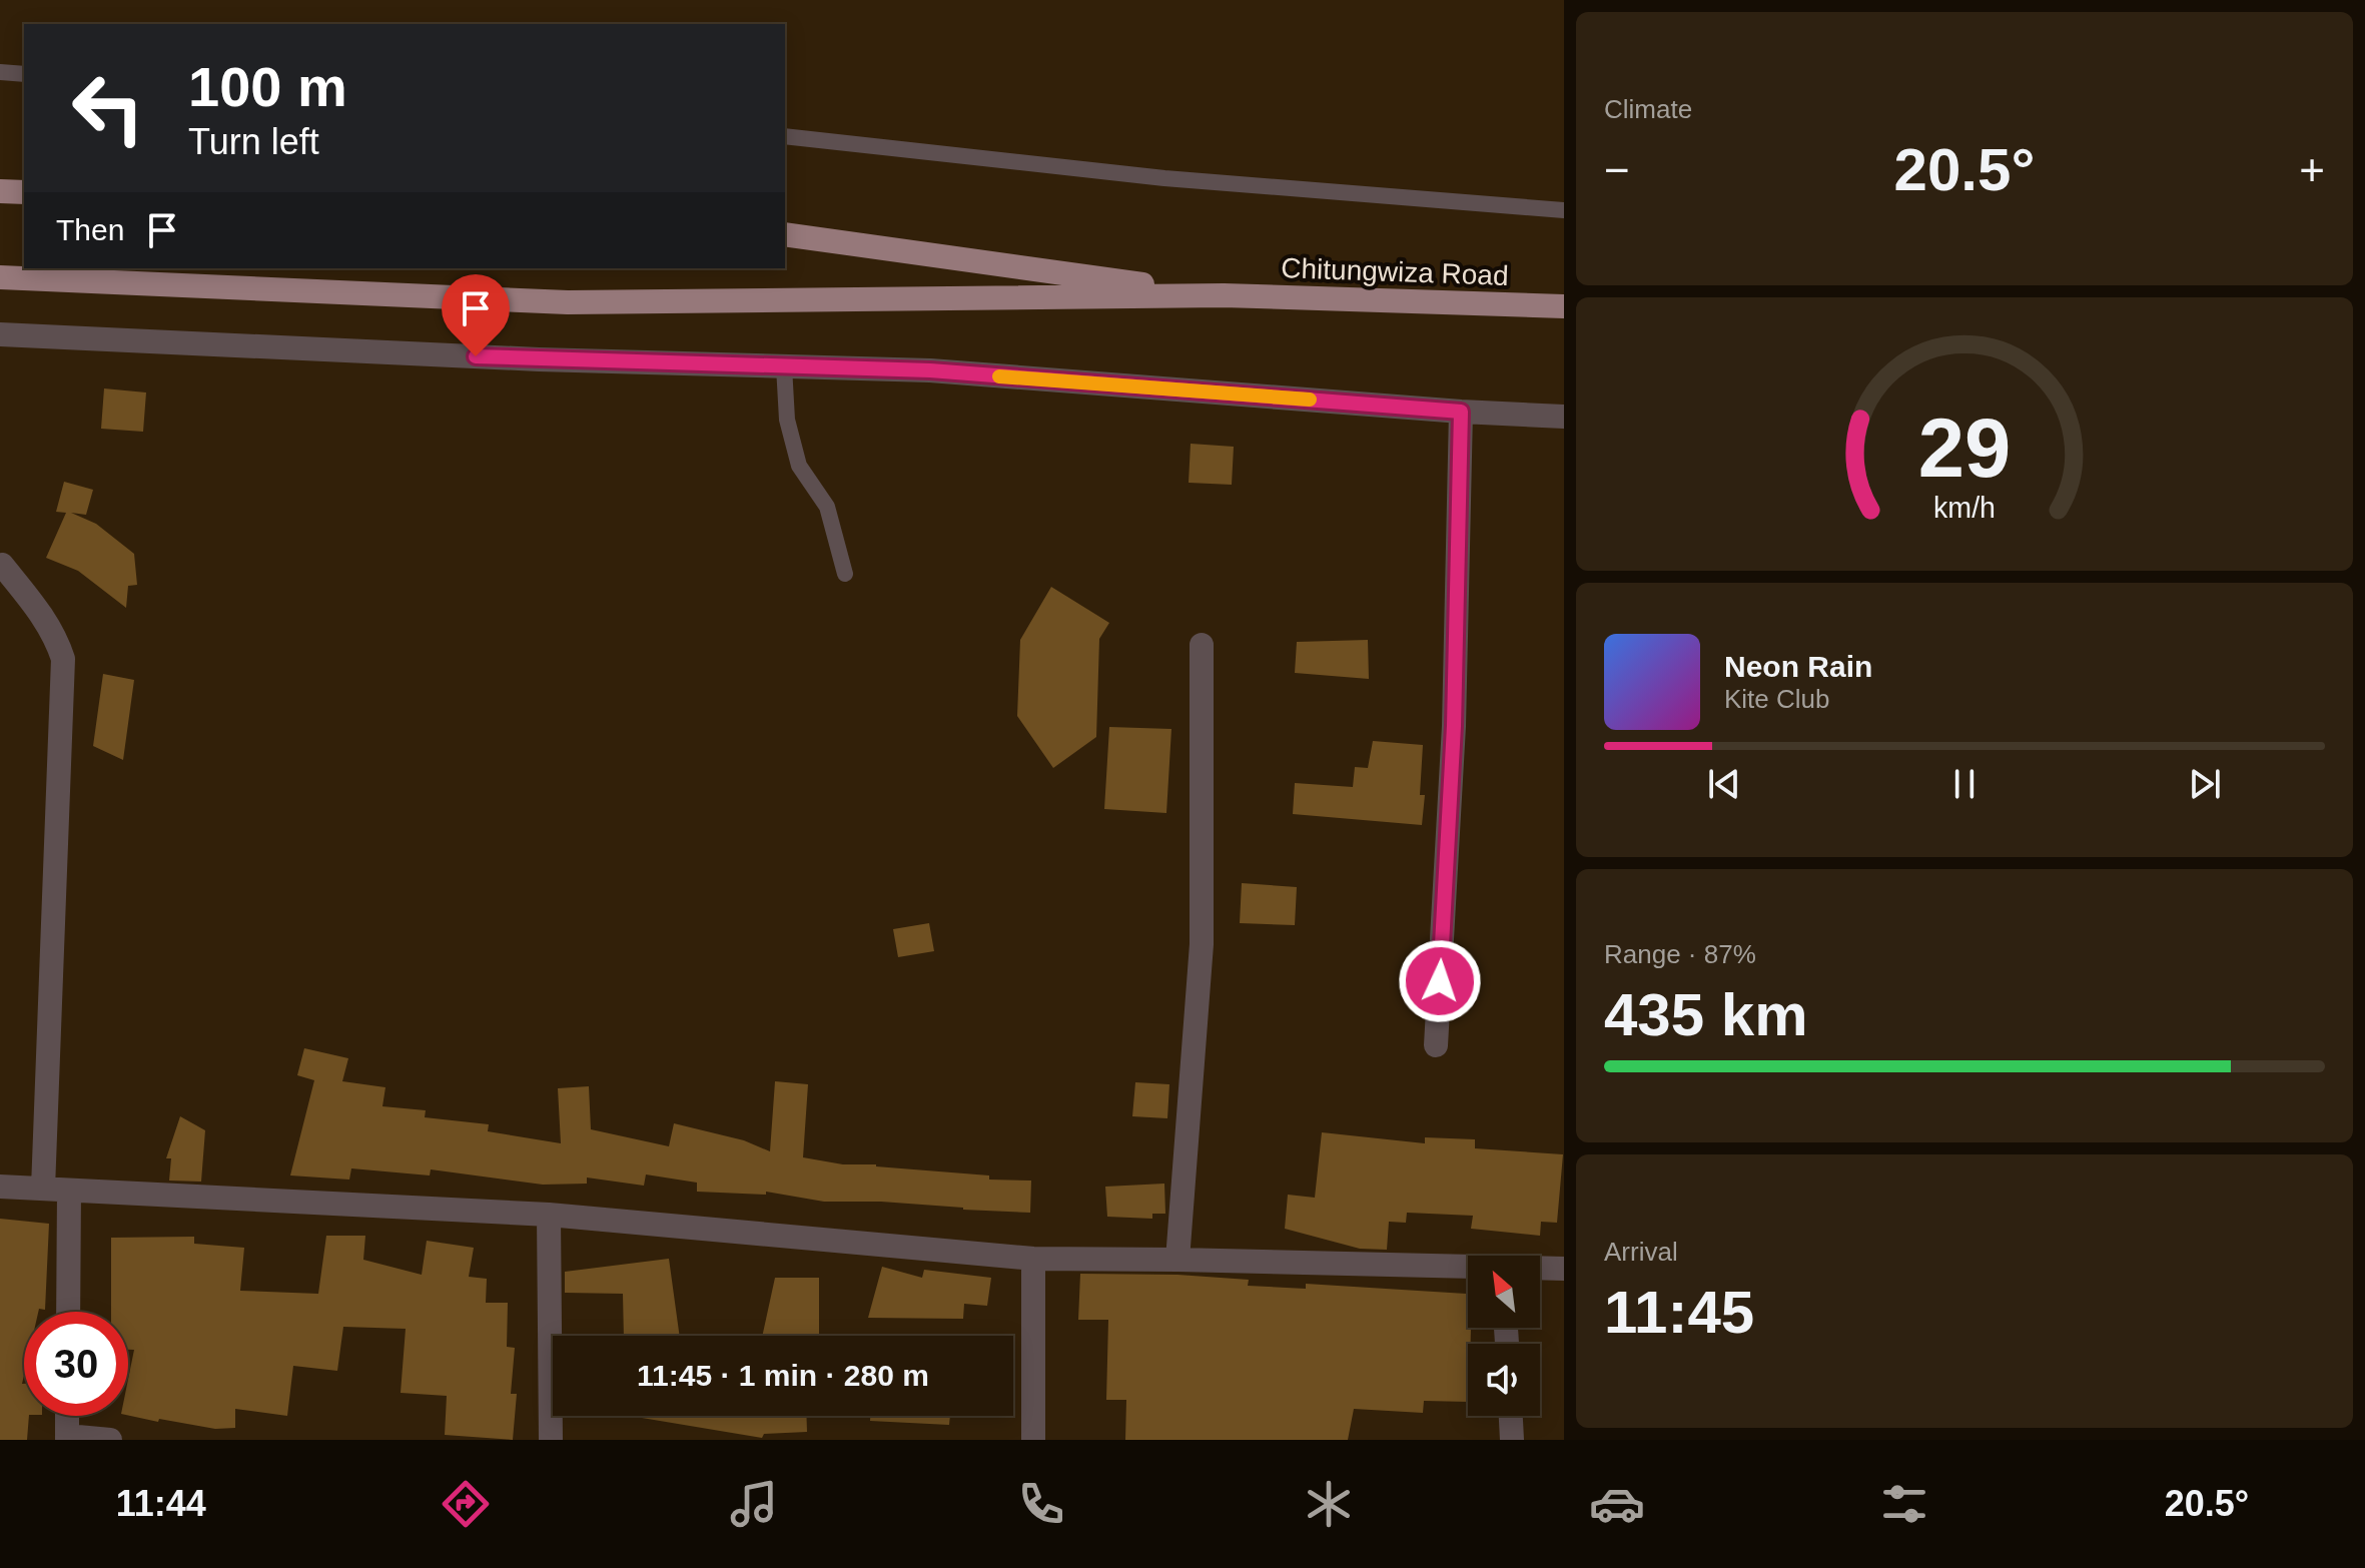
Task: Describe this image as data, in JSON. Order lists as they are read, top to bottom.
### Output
{
  "streets": {
    "main road": ["Chitungwiza Road"]
  },
  "north": "top left",
  "page": {
    "tile": [
      "Climate",
      ["Range · 87%", "435 km"],
      ["Arrival", "11:45"]
    ],
    "turn": ["100 m", "Turn left"],
    "heat": ["−", "20.5°", "+"],
    "then": "Then",
    "song": ["Neon Rain", "Kite Club"],
    "limit": "30",
    "trip": "11:45 · 1 min · 280 m",
    "tabs": ["11:44", "20.5°"],
    "gauge": ["29", "km/h"]
  }
}
